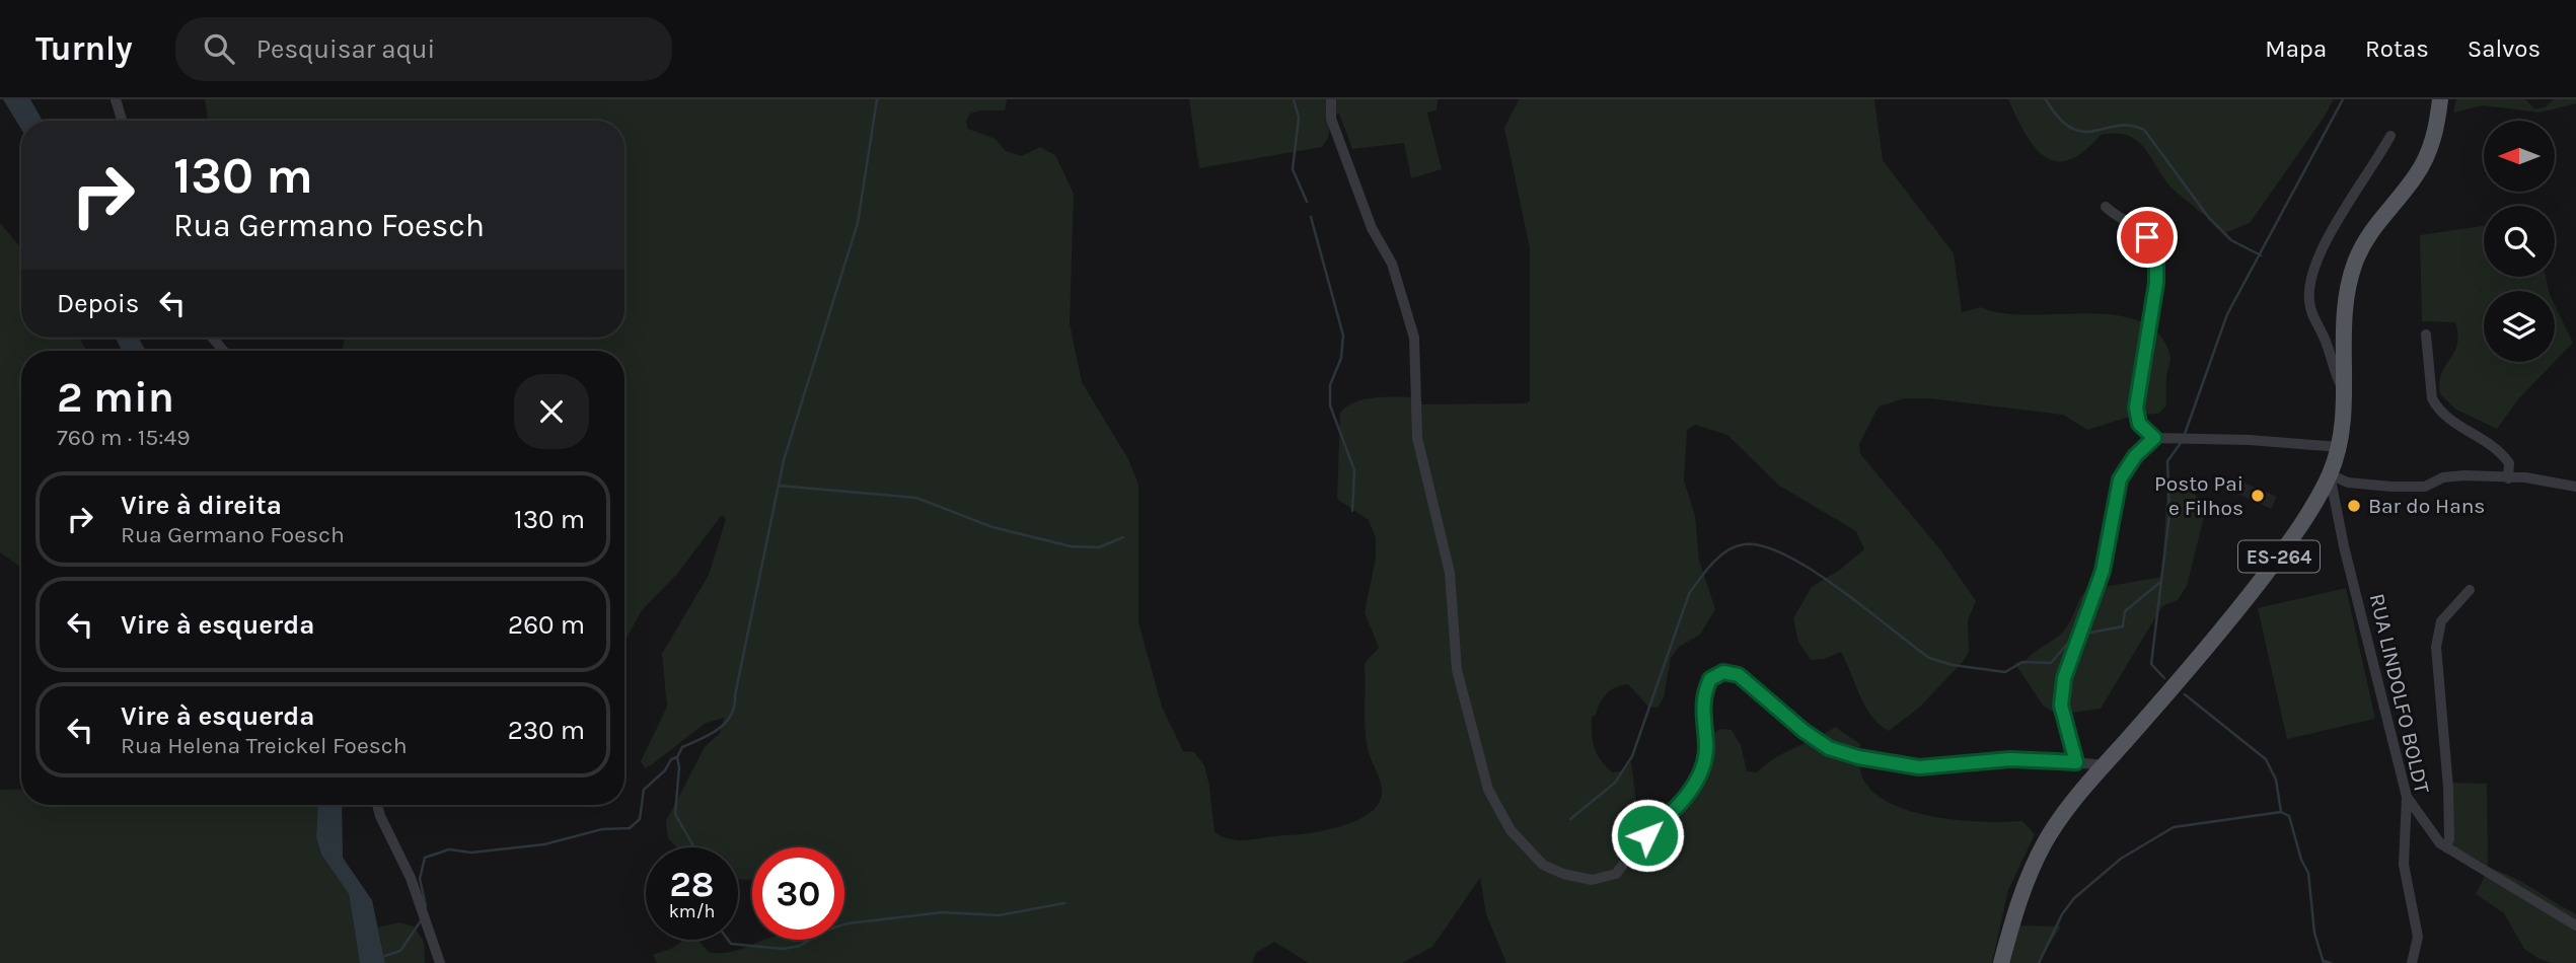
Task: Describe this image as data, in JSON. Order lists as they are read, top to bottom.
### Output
{
  "streets": {
    "main road": ["ES-264"],
    "street": ["RUA LINDOLFO BOLDT"]
  },
  "crossings": [
    ["ES-264", "RUA LINDOLFO BOLDT"]
  ],
  "places": ["Posto Pai e Filhos", "Bar do Hans"],
  "north": "left",
  "page": {
    "header": "Turnly",
    "search": "Pesquisar aqui",
    "nav": ["Mapa", "Rotas", "Salvos"],
    "turn": ["130 m", "Rua Germano Foesch"],
    "then": "Depois",
    "heading": ["2 min", "760 m · 15:49"],
    "list": [
      {
        "name": "Vire à direita",
        "note": "Rua Germano Foesch",
        "value": "130 m"
      },
      {
        "name": "Vire à esquerda",
        "value": "260 m"
      },
      {
        "name": "Vire à esquerda",
        "note": "Rua Helena Treickel Foesch",
        "value": "230 m"
      }
    ],
    "speed": "28 km/h",
    "limit": "30"
  }
}
